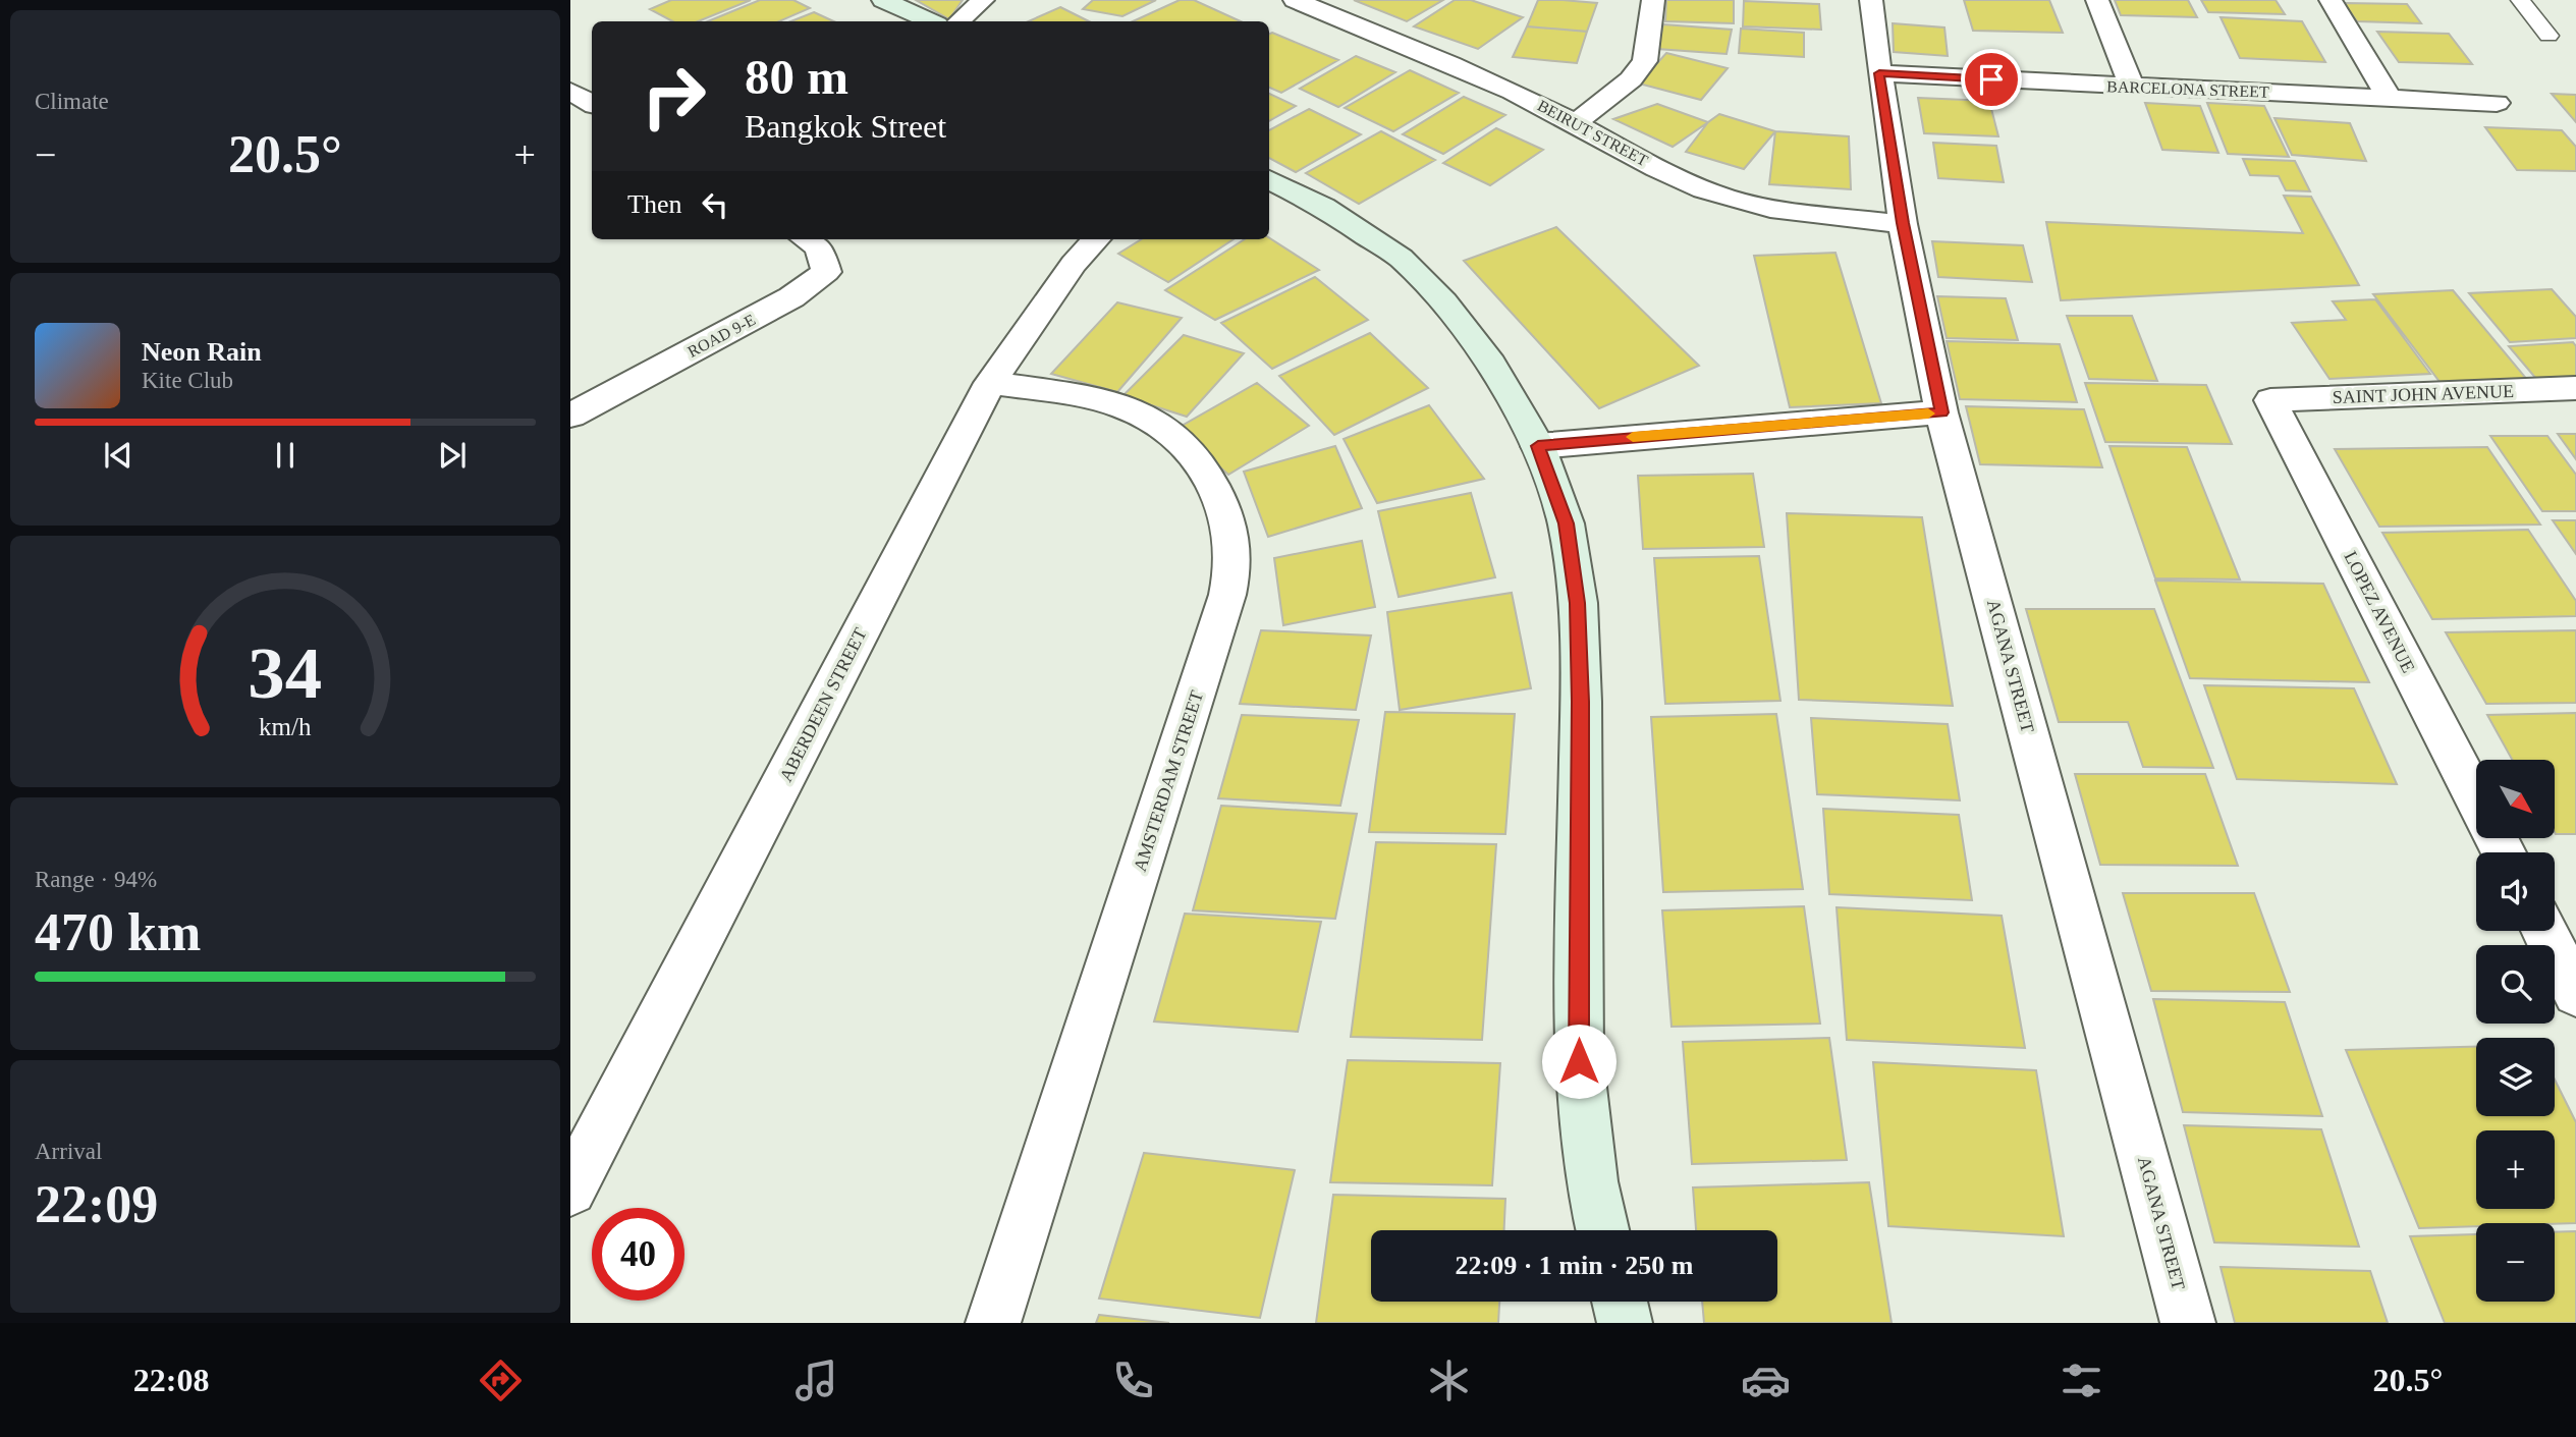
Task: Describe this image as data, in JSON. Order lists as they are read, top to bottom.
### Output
{
  "streets": {
    "street": [
      "BARCELONA STREET",
      "BEIRUT STREET",
      "ROAD 9-E",
      "SAINT JOHN AVENUE",
      "LOPEZ AVENUE",
      "AGANA STREET",
      "ABERDEEN STREET",
      "AMSTERDAM STREET"
    ]
  },
  "crossings": [
    ["BARCELONA STREET", "AGANA STREET"],
    ["BEIRUT STREET", "AGANA STREET"],
    ["SAINT JOHN AVENUE", "LOPEZ AVENUE"],
    ["ABERDEEN STREET", "AMSTERDAM STREET"]
  ],
  "north": "bottom right",
  "page": {
    "tile": [
      "Climate",
      ["Range · 94%", "470 km"],
      ["Arrival", "22:09"]
    ],
    "turn": ["80 m", "Bangkok Street"],
    "heat": ["−", "20.5°", "+"],
    "then": "Then",
    "song": ["Neon Rain", "Kite Club"],
    "map_buttons": ["+", "−"],
    "limit": "40",
    "trip": "22:09 · 1 min · 250 m",
    "tabs": ["22:08", "20.5°"],
    "gauge": ["34", "km/h"]
  }
}
